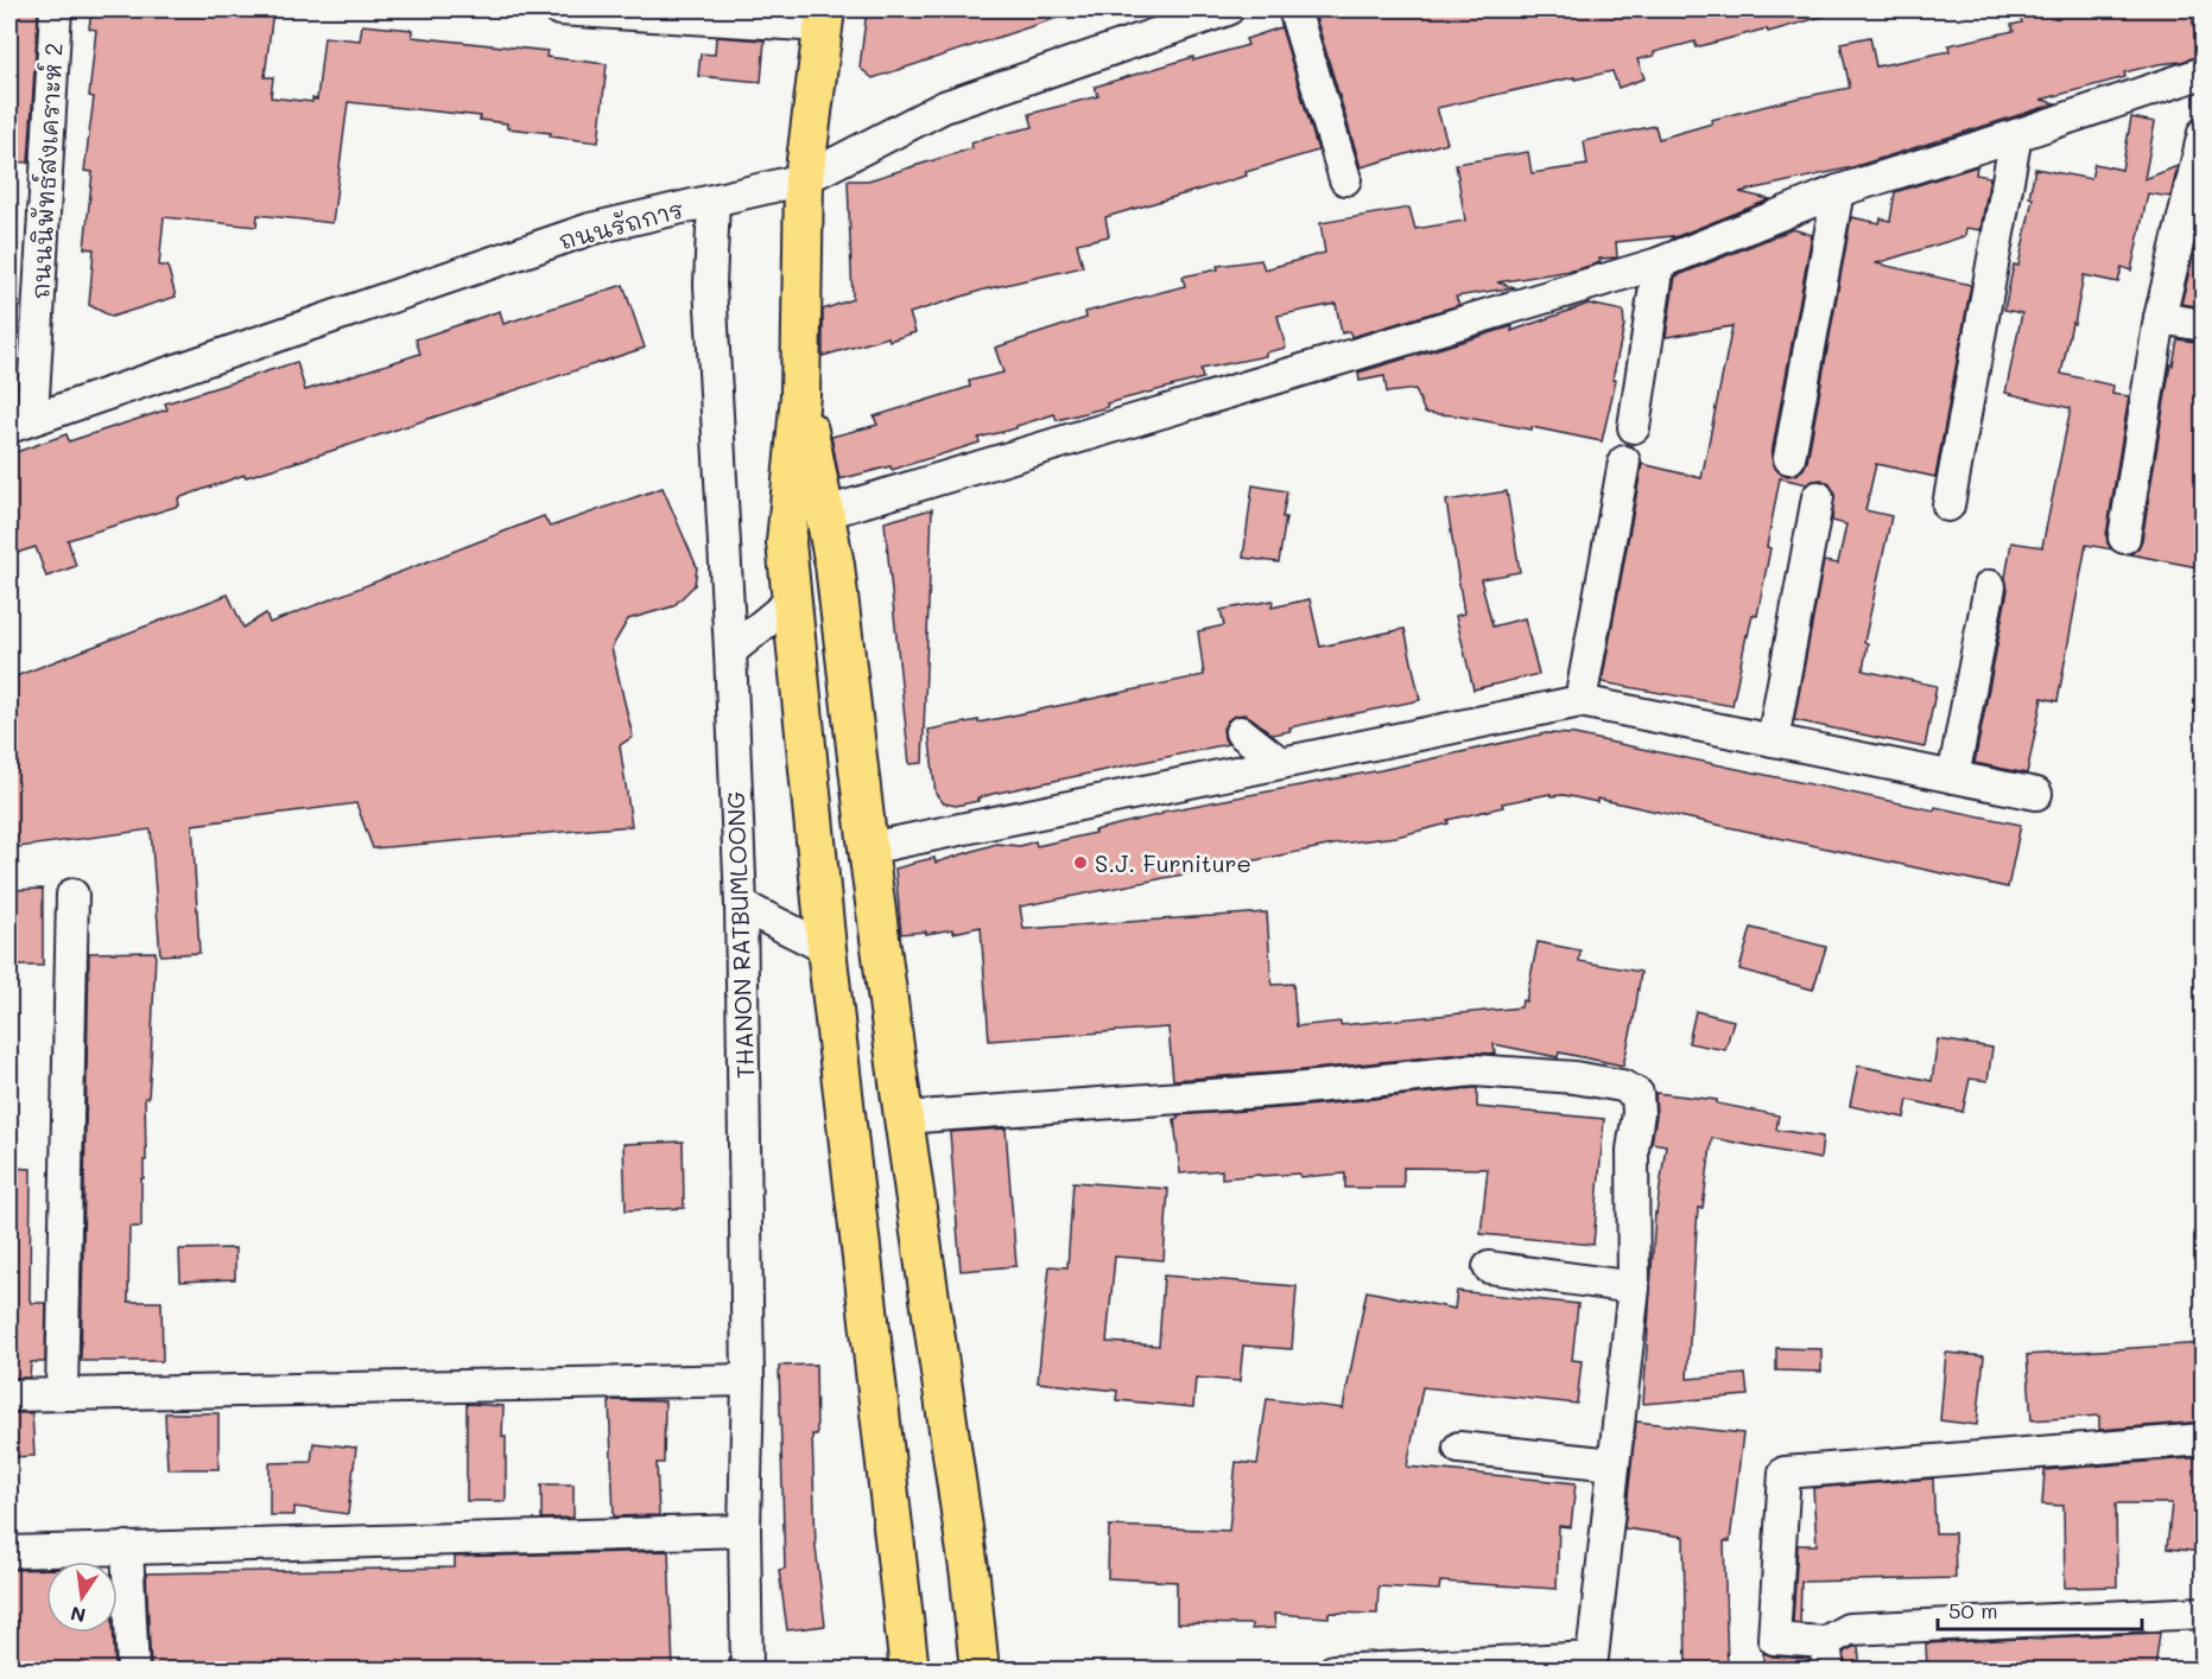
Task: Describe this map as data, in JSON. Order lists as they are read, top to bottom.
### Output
{
  "streets": {
    "street": ["ถนนนิพัทธ์สงเคราะห์ 2", "ถนนรัถการ", "THANON RATBUMLOONG"]
  },
  "crossings": [
    ["ถนนนิพัทธ์สงเคราะห์ 2", "ถนนรัถการ"],
    ["ถนนรัถการ", "THANON RATBUMLOONG"]
  ],
  "places": ["S.J. Furniture"],
  "scale_bar": "50 m",
  "north": "bottom"
}
